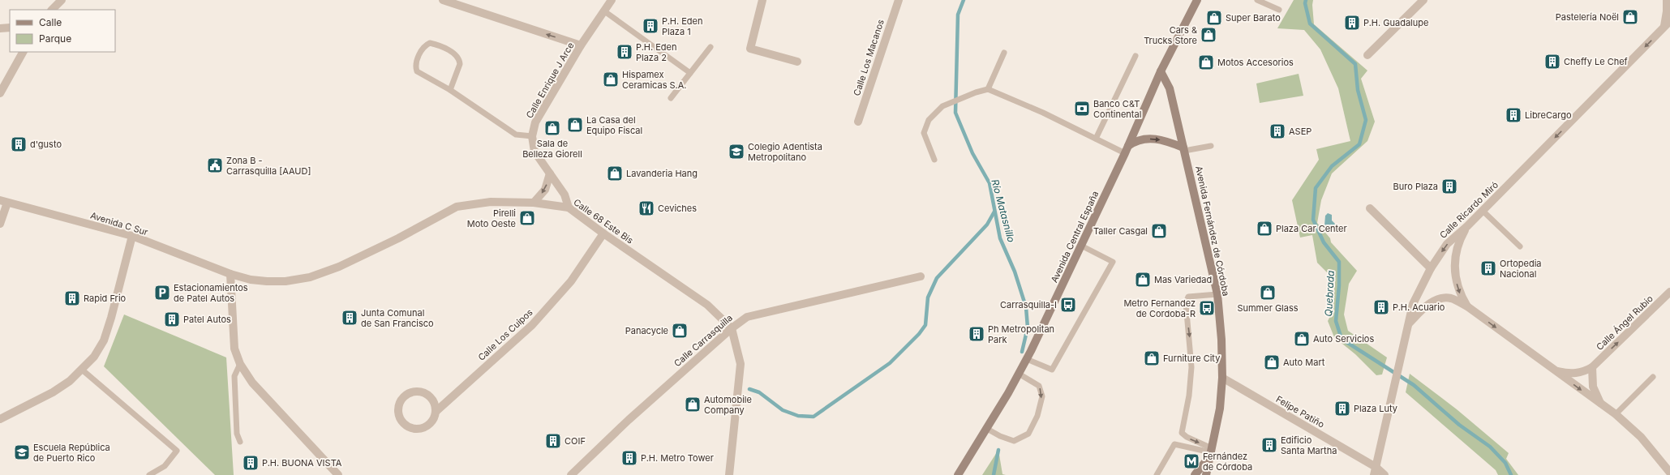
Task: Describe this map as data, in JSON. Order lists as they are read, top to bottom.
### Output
{
  "streets": {
    "main road": ["Avenida Fernández de Córdoba", "Avenida Central España"],
    "street": [
      "Calle Los Macanos",
      "Calle Enrique J Arce",
      "Calle Ricardo Miró",
      "Calle 68 Este Bis",
      "Avenida C Sur",
      "Calle Ángel Rubio",
      "Calle Los Cuipos",
      "Calle Carrasquilla",
      "Felipe Patiño"
    ]
  },
  "crossings": [
    ["Calle Enrique J Arce", "Calle 68 Este Bis"],
    ["Calle Ricardo Miró", "Felipe Patiño"],
    ["Calle 68 Este Bis", "Avenida C Sur"],
    ["Calle 68 Este Bis", "Calle Los Cuipos"],
    ["Calle 68 Este Bis", "Calle Carrasquilla"],
    ["Avenida Fernández de Córdoba", "Avenida Central España"],
    ["Avenida Fernández de Córdoba", "Felipe Patiño"]
  ],
  "one_way": ["Calle Ricardo Miró", "Calle Ángel Rubio"],
  "water": ["Río Matasnillo", "Quebrada"],
  "places": {
    "shop": [
      "Pastelería Noël",
      "Super Barato",
      "Cars & Trucks Store",
      "Motos Accesorios",
      "Hispamex Ceramicas S.A.",
      "La Casa del Equipo Fiscal",
      "Sala de Belleza Giorell",
      "Lavanderia Hang",
      "Pirelli Moto Oeste",
      "Plaza Car Center",
      "Taller Casgal",
      "Mas Variedad",
      "Summer Glass",
      "Panacycle",
      "Auto Servicios",
      "Furniture City",
      "Auto Mart",
      "Automobile Company"
    ],
    "building": [
      "P.H. Guadalupe",
      "P.H. Eden Plaza 1",
      "P.H. Eden Plaza 2",
      "Cheffy Le Chef",
      "LibreCargo",
      "ASEP",
      "d'gusto",
      "Buro Plaza",
      "Ortopedia Nacional",
      "Rapid Frio",
      "P.H. Acuario",
      "Junta Comunal de San Francisco",
      "Patel Autos",
      "Ph Metropolitan Park",
      "Plaza Luty",
      "COIF",
      "Edificio Santa Martha",
      "P.H. Metro Tower",
      "P.H. BUONA VISTA"
    ],
    "bank": ["Banco C&T Continental"],
    "school or university": ["Colegio Adentista Metropolitano", "Escuela República de Puerto Rico"],
    "public building": ["Zona B - Carrasquilla [AAUD]"],
    "restaurant": ["Ceviches"],
    "parking": ["Estacionamientos de Patel Autos"],
    "bus stop": ["Carrasquilla-I", "Metro Fernandez de Cordoba-R"],
    "metro station": ["Fernández de Córdoba"]
  },
  "legend": ["Calle", "Parque"]
}
